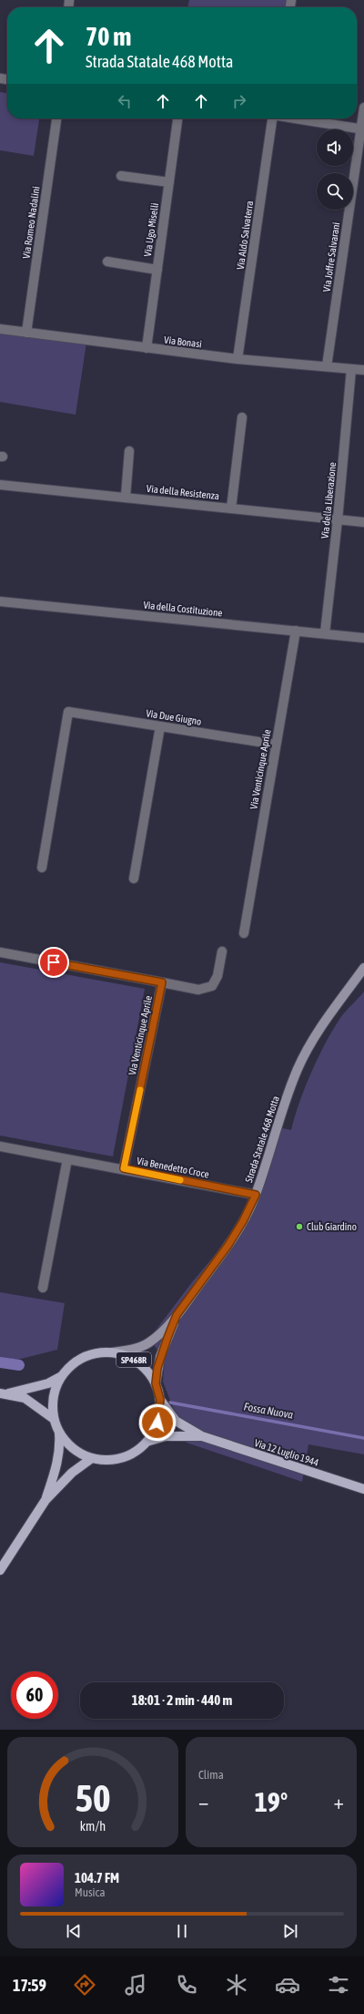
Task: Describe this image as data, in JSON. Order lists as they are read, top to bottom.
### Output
{
  "streets": {
    "main road": ["Strada Statale 468 Motta", "SP468R", "Via 12 Luglio 1944"],
    "street": [
      "Via Romeo Nadalini",
      "Via Ugo Miselli",
      "Via Aldo Salvaterra",
      "Via Joffre Salvarani",
      "Via Bonasi",
      "Via della Resistenza",
      "Via della Liberazione",
      "Via della Costituzione",
      "Via Due Giugno",
      "Via Venticinque Aprile",
      "Via Benedetto Croce"
    ]
  },
  "crossings": [
    ["Via Romeo Nadalini", "Via Bonasi"],
    ["Via Ugo Miselli", "Via Bonasi"],
    ["Via Aldo Salvaterra", "Via Bonasi"],
    ["Via Joffre Salvarani", "Via Bonasi"],
    ["Via Bonasi", "Via della Liberazione"],
    ["Via della Resistenza", "Via della Liberazione"],
    ["Via della Liberazione", "Via della Costituzione"],
    ["Via della Costituzione", "Via Venticinque Aprile"],
    ["Via Due Giugno", "Via Venticinque Aprile"],
    ["Via Venticinque Aprile", "Via Benedetto Croce"],
    ["Strada Statale 468 Motta", "Via Benedetto Croce"]
  ],
  "water": ["Fossa Nuova"],
  "places": ["Club Giardino"],
  "page": {
    "turn": ["70 m", "Strada Statale 468 Motta"],
    "limit": "60",
    "trip": "18:01 · 2 min · 440 m",
    "tile": "Clima",
    "heat": ["−", "19°", "+"],
    "song": ["104.7 FM", "Musica"],
    "tabs": "17:59",
    "gauge": ["50", "km/h"]
  }
}
